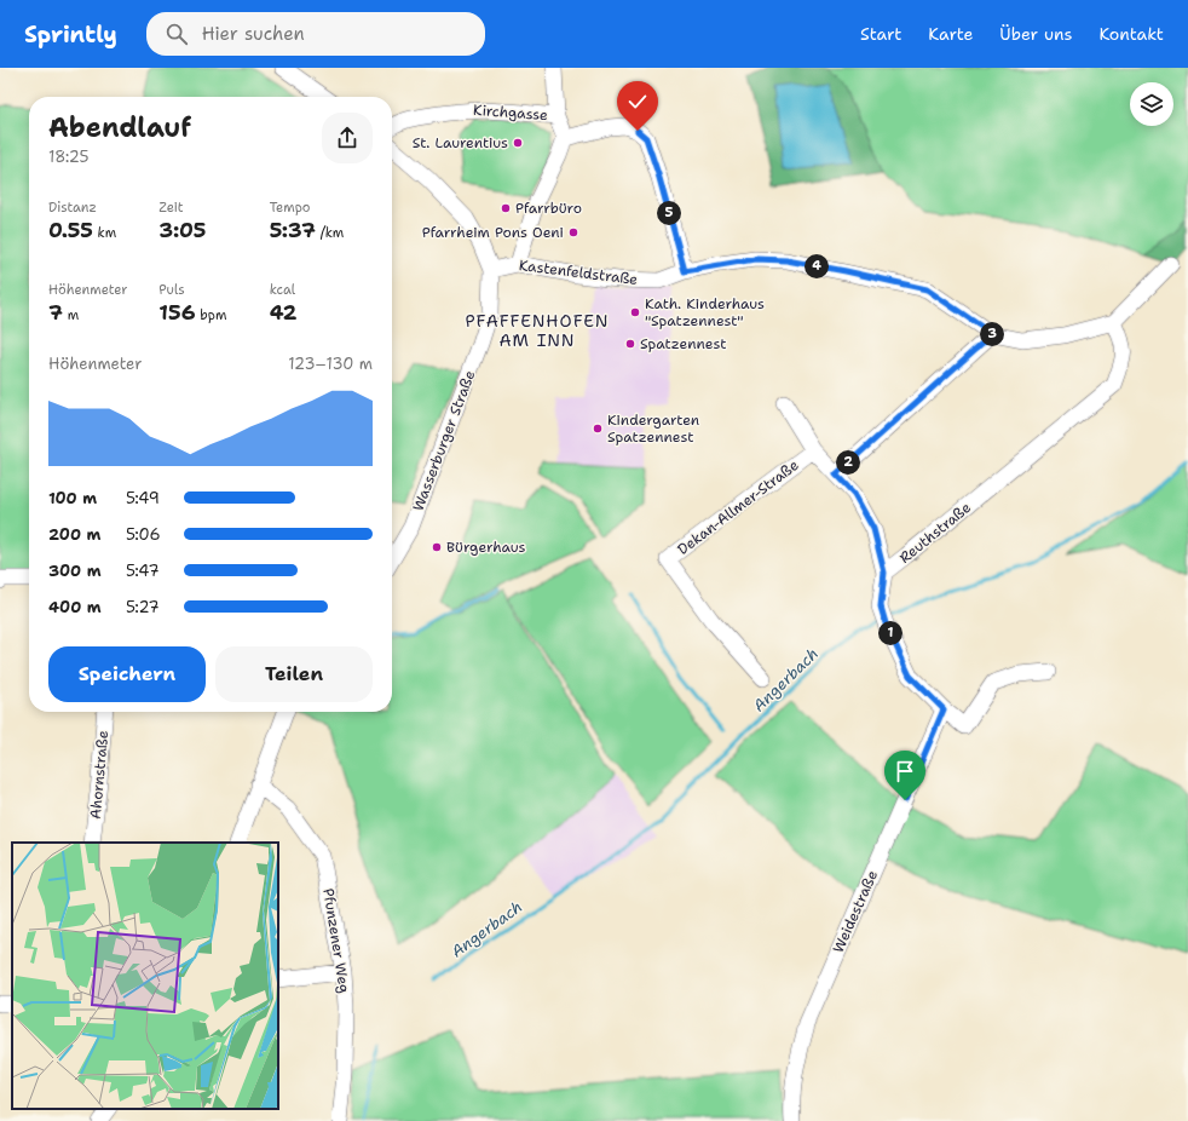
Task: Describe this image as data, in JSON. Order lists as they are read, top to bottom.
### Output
{
  "streets": {
    "street": [
      "Kirchgasse",
      "Kastenfeldstraße",
      "Wasserburger Straße",
      "Dekan-Allmer-Straße",
      "Reuthstraße",
      "Ahornstraße",
      "Weidestraße",
      "Pfunzener Weg"
    ]
  },
  "crossings": [
    ["Kastenfeldstraße", "Wasserburger Straße"],
    ["Kastenfeldstraße", "Reuthstraße"],
    ["Dekan-Allmer-Straße", "Reuthstraße"],
    ["Reuthstraße", "Weidestraße"]
  ],
  "districts": ["PFAFFENHOFEN AM INN"],
  "water": ["Angerbach"],
  "places": [
    "St. Laurentius",
    "Pfarrbüro",
    "Pfarrheim Pons Oeni",
    "Kath. Kinderhaus \"Spatzennest\"",
    "Spatzennest",
    "Kindergarten Spatzennest",
    "Bürgerhaus"
  ],
  "page": {
    "header": "Sprintly",
    "search": "Hier suchen",
    "nav": [
      "Start",
      "Karte",
      "Über uns",
      "Kontakt"
    ],
    "heading": ["Abendlauf", "18:25"],
    "stats": [
      ["Distanz", "0.55 km"],
      ["Zeit", "3:05"],
      ["Tempo", "5:37 /km"],
      ["Höhenmeter", "7 m"],
      ["Puls", "156 bpm"],
      ["kcal", "42"]
    ],
    "pins": [
      "5",
      "4",
      "3",
      "2",
      "1"
    ],
    "chart": ["Höhenmeter", "123–130 m"],
    "list": [
      {
        "name": "100 m",
        "note": "5:49"
      },
      {
        "name": "200 m",
        "note": "5:06"
      },
      {
        "name": "300 m",
        "note": "5:47"
      },
      {
        "name": "400 m",
        "note": "5:27"
      }
    ],
    "buttons": ["Speichern", "Teilen"]
  }
}
